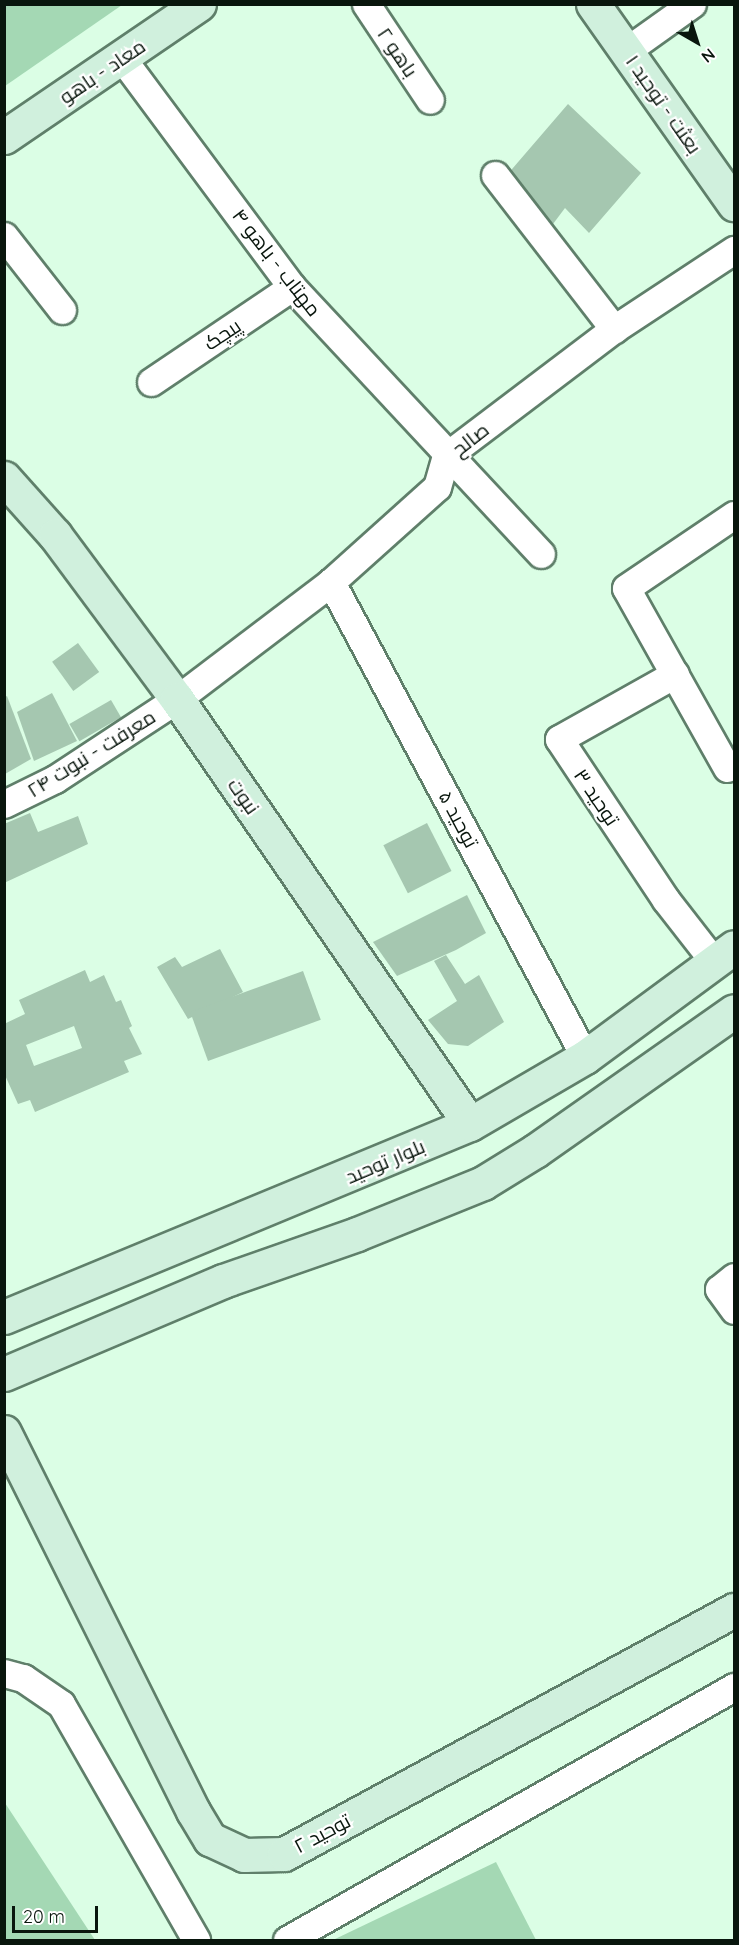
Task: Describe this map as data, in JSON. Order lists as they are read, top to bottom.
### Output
{
  "streets": {
    "street": [
      "باهو ۲",
      "معاد - باهو",
      "بعثت - توحید ۱",
      "مهتاب - باهو ۴",
      "پیچک",
      "صالح",
      "معرفت - نبوت ۲۴",
      "نبوت",
      "توحید ۳",
      "توحید ۵",
      "بلوار توحید",
      "توحید ۲"
    ]
  },
  "crossings": [
    ["معاد - باهو", "مهتاب - باهو ۴"],
    ["مهتاب - باهو ۴", "پیچک"],
    ["مهتاب - باهو ۴", "صالح"],
    ["صالح", "معرفت - نبوت ۲۴"],
    ["صالح", "نبوت"],
    ["صالح", "توحید ۵"],
    ["معرفت - نبوت ۲۴", "نبوت"],
    ["نبوت", "بلوار توحید"],
    ["توحید ۳", "بلوار توحید"],
    ["توحید ۵", "بلوار توحید"]
  ],
  "scale_bar": "20 m",
  "north": "bottom right"
}
